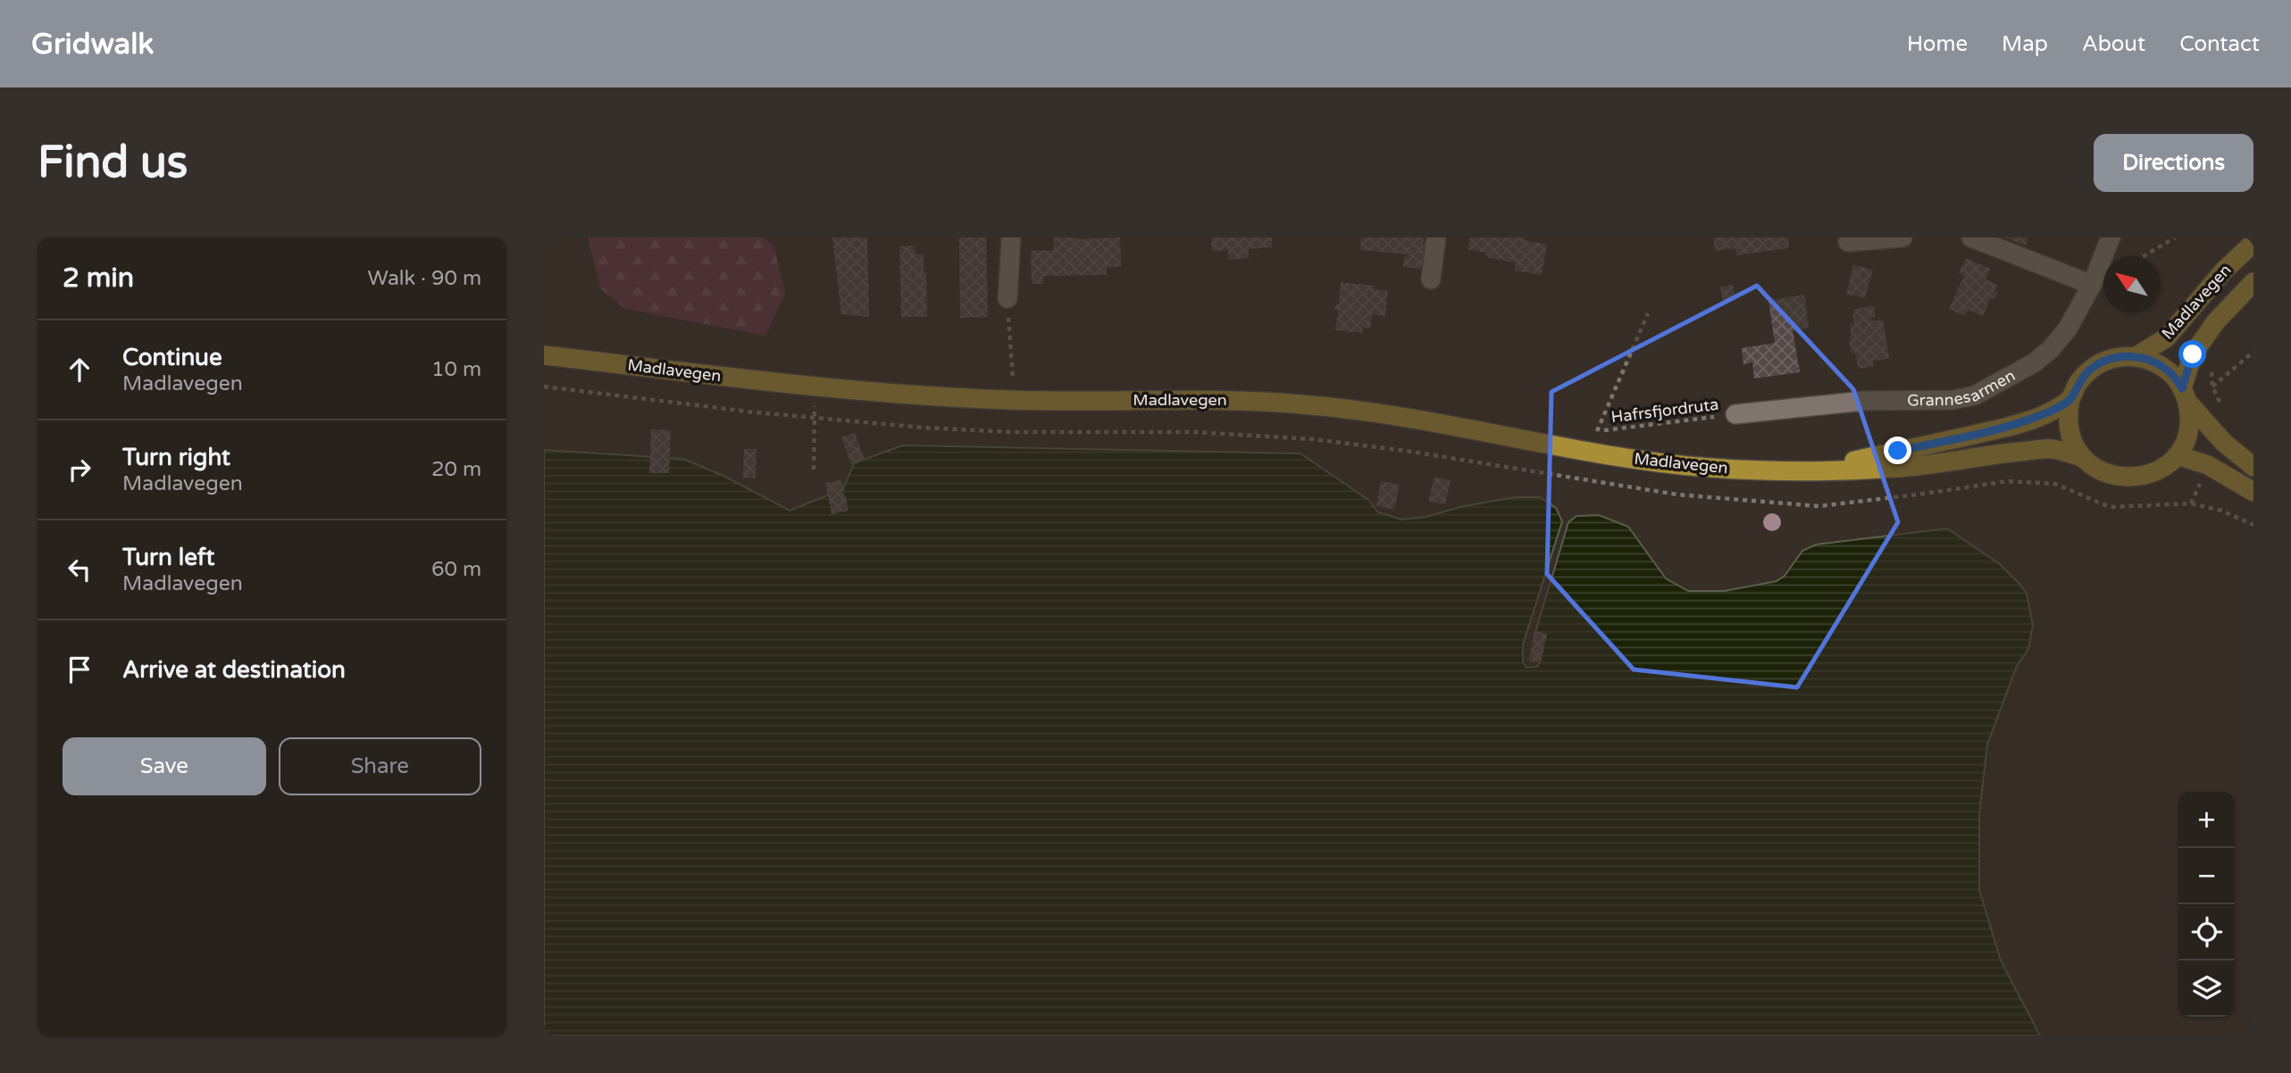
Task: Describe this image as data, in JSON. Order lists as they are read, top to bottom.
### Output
{
  "streets": {
    "main road": ["Madlavegen"],
    "street": ["Grannesarmen"],
    "path": ["Hafrsfjordruta"]
  },
  "crossings": [
    ["Grannesarmen", "Hafrsfjordruta"]
  ],
  "north": "top left",
  "page": {
    "header": "Gridwalk",
    "nav": [
      "Home",
      "Map",
      "About",
      "Contact"
    ],
    "buttons": [
      "Directions",
      ["Save", "Share"]
    ],
    "title": "Find us",
    "heading": ["2 min", "Walk · 90 m"],
    "list": [
      ["Continue", "Madlavegen", "10 m"],
      ["Turn right", "Madlavegen", "20 m"],
      ["Turn left", "Madlavegen", "60 m"],
      "Arrive at destination"
    ],
    "map_buttons": ["+", "−"]
  }
}
